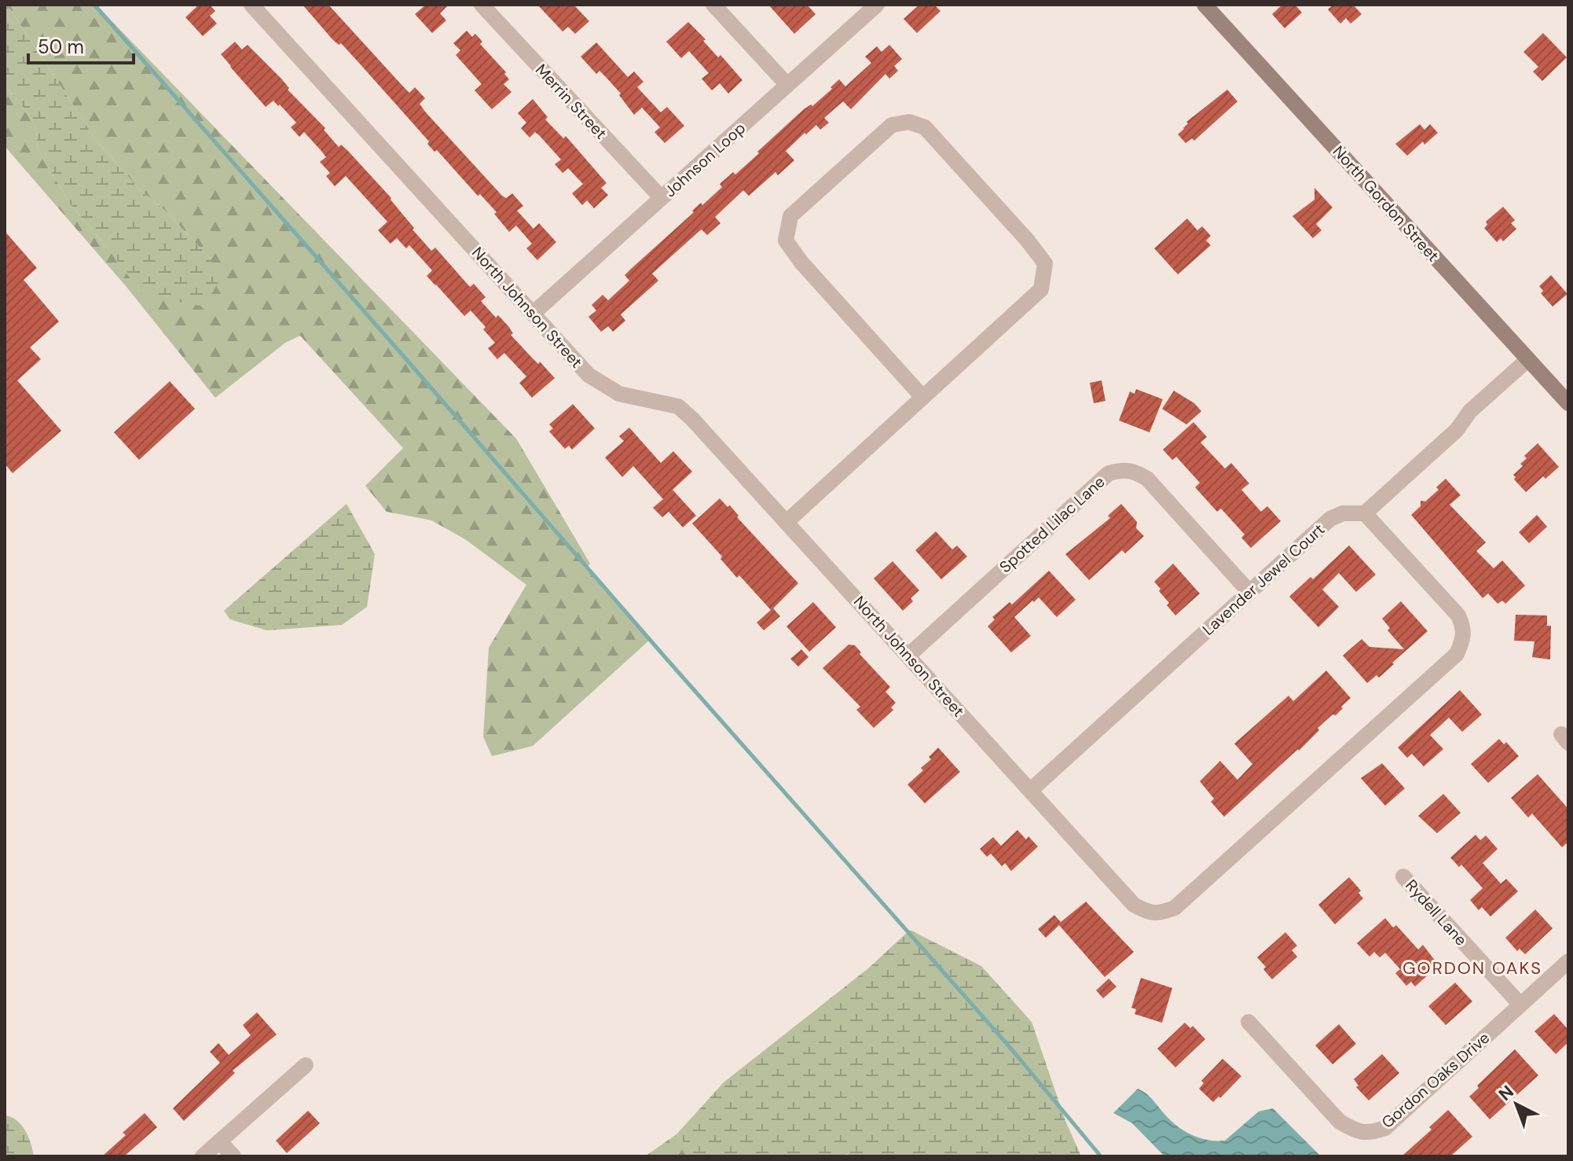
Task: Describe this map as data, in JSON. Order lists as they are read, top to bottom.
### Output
{
  "streets": {
    "street": [
      "Merrin Street",
      "Johnson Loop",
      "North Gordon Street",
      "North Johnson Street",
      "Spotted Lilac Lane",
      "Lavender Jewel Court",
      "Rydell Lane",
      "Gordon Oaks Drive"
    ]
  },
  "crossings": [
    ["Merrin Street", "Johnson Loop"],
    ["Johnson Loop", "North Johnson Street"],
    ["North Johnson Street", "Spotted Lilac Lane"],
    ["North Johnson Street", "Lavender Jewel Court"],
    ["Spotted Lilac Lane", "Lavender Jewel Court"],
    ["Rydell Lane", "Gordon Oaks Drive"]
  ],
  "districts": ["GORDON OAKS"],
  "scale_bar": "50 m",
  "north": "top left"
}
